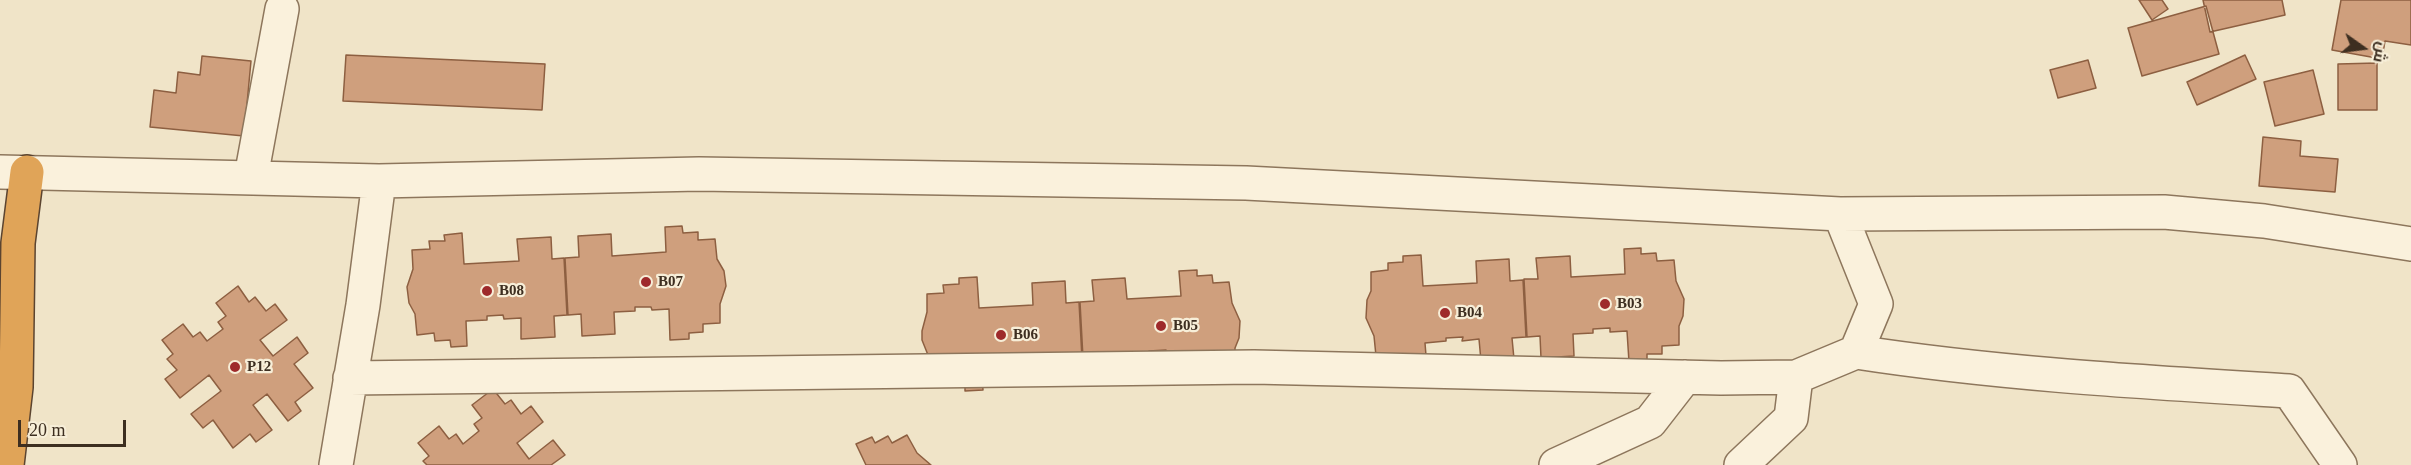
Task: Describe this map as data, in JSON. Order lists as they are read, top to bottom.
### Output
{
  "places": [
    "B07",
    "B08",
    "B03",
    "B04",
    "B05",
    "B06",
    "P12"
  ],
  "scale_bar": "20 m",
  "north": "right"
}
